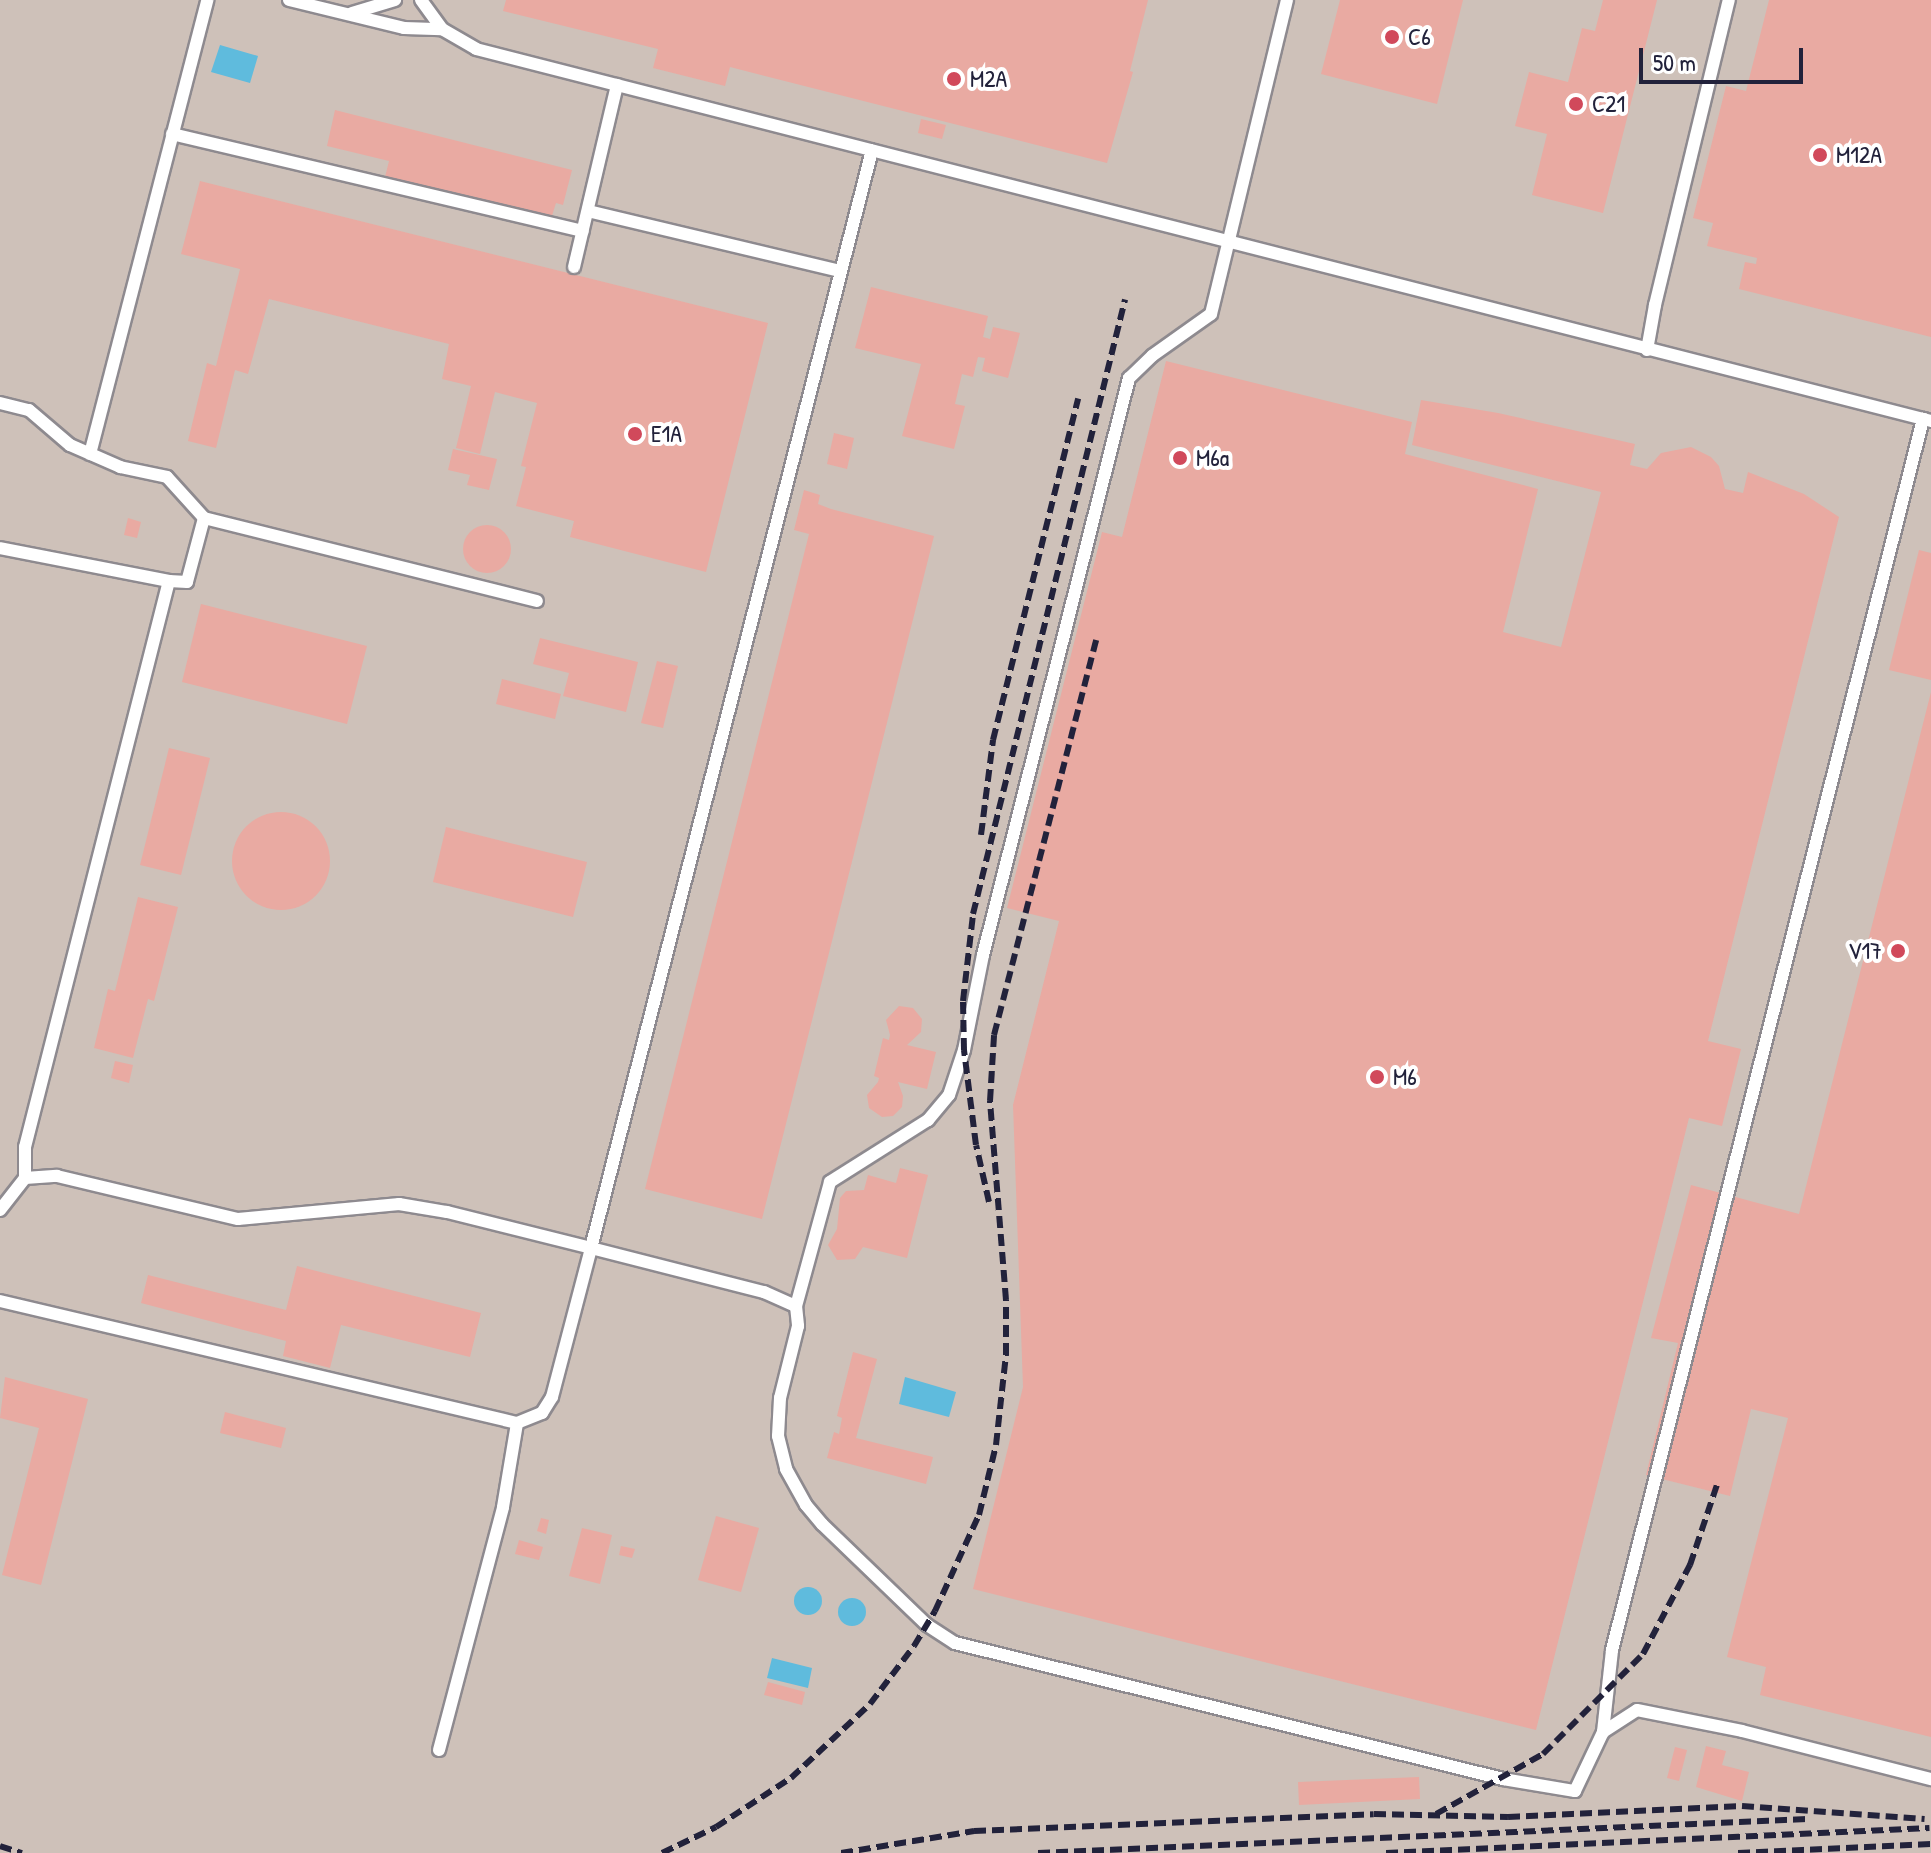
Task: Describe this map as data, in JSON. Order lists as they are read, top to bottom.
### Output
{
  "places": [
    "C6",
    "M2A",
    "C21",
    "M12A",
    "E1A",
    "M6a",
    "V17",
    "M6"
  ],
  "scale_bar": "50 m"
}
